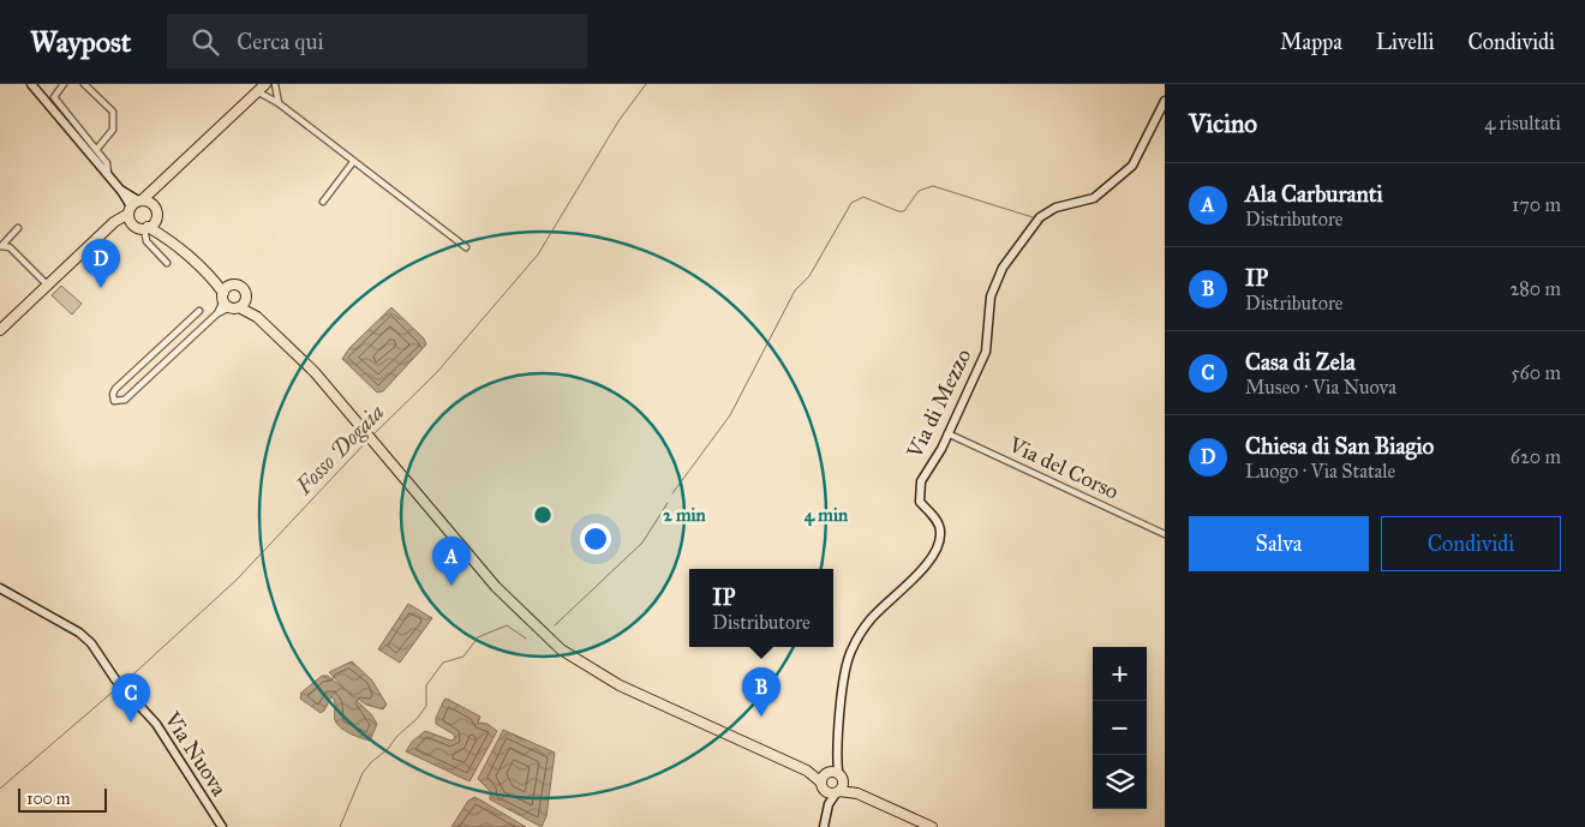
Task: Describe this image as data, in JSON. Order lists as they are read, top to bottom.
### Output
{
  "streets": {
    "street": ["Via di Mezzo", "Via del Corso", "Via Nuova"]
  },
  "crossings": [
    ["Via di Mezzo", "Via del Corso"]
  ],
  "water": ["Fosso Dogaia"],
  "scale_bar": "100 m",
  "page": {
    "header": "Waypost",
    "search": "Cerca qui",
    "nav": ["Mappa", "Livelli", "Condividi"],
    "heading": ["Vicino", "4 risultati"],
    "list": [
      {
        "mark": "A",
        "name": "Ala Carburanti",
        "note": "Distributore",
        "value": "170 m"
      },
      {
        "mark": "B",
        "name": "IP",
        "note": "Distributore",
        "value": "280 m"
      },
      {
        "mark": "C",
        "name": "Casa di Zela",
        "note": "Museo · Via Nuova",
        "value": "560 m"
      },
      {
        "mark": "D",
        "name": "Chiesa di San Biagio",
        "note": "Luogo · Via Statale",
        "value": "620 m"
      }
    ],
    "pins": [
      "D",
      "A",
      "B",
      "C"
    ],
    "buttons": ["Salva", "Condividi"],
    "popup": ["IP", "Distributore"],
    "map_buttons": ["+", "−"],
    "scale": "100 m"
  },
  "rings": ["2 min", "4 min"]
}
